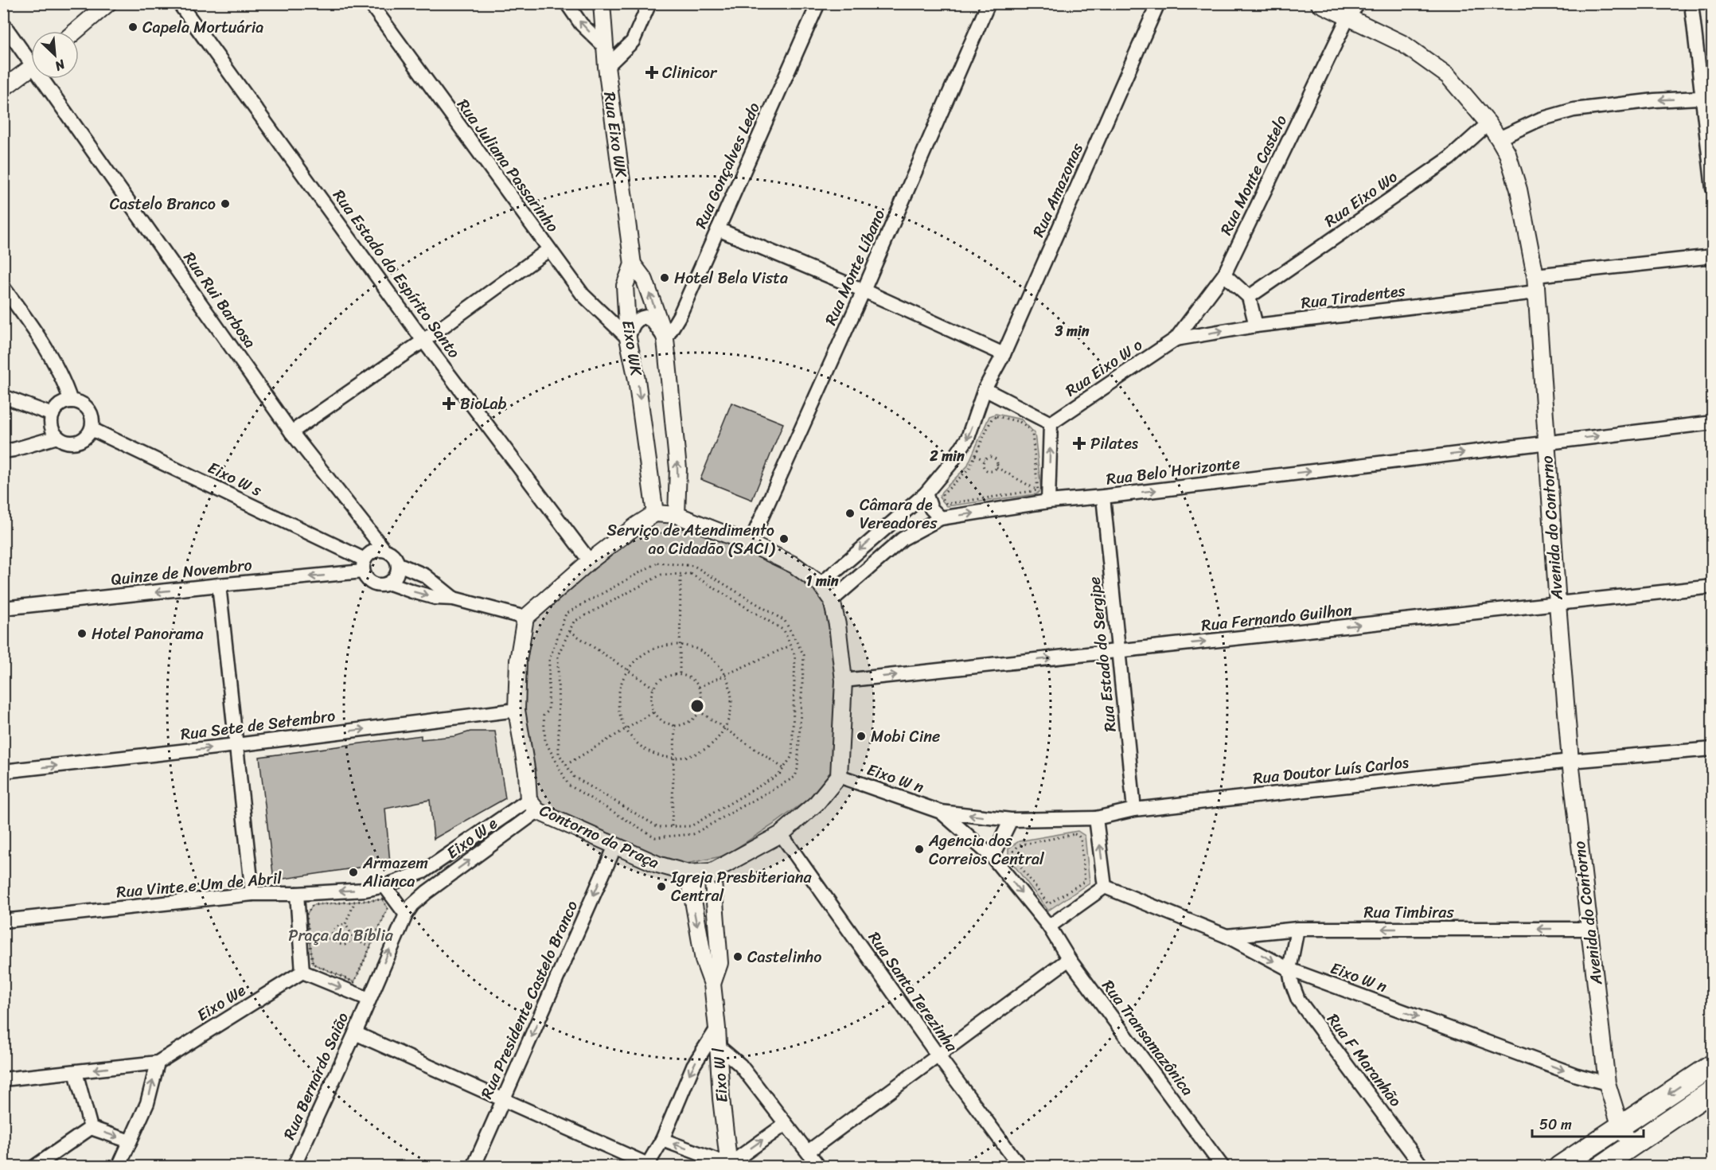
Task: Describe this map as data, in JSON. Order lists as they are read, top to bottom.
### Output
{
  "streets": {
    "street": [
      "Rua Eixo WK",
      "Rua Juliana Passarinho",
      "Rua Gonçalves Ledo",
      "Rua Monte Castelo",
      "Rua Amazonas",
      "Rua Eixo Wo",
      "Rua Monte Líbano",
      "Rua Estado do Espírito Santo",
      "Rua Tiradentes",
      "Rua Rui Barbosa",
      "Eixo WK",
      "Rua Eixo W o",
      "Rua Belo Horizonte",
      "Eixo W s",
      "Avenida do Contorno",
      "Quinze de Novembro",
      "Rua Fernando Guilhon",
      "Rua Estado do Sergipe",
      "Rua Sete de Setembro",
      "Rua Doutor Luís Carlos",
      "Eixo W n",
      "Contorno da Praça",
      "Eixo W e",
      "Rua Vinte e Um de Abril",
      "Rua Timbiras",
      "Rua Santa Terezinha",
      "Rua Presidente Castelo Branco",
      "Eixo We",
      "Rua Transamazônica",
      "Rua F Maranhão",
      "Eixo W l",
      "Rua Bernardo Saião"
    ]
  },
  "crossings": [
    ["Rua Eixo WK", "Eixo WK"],
    ["Rua Juliana Passarinho", "Eixo WK"],
    ["Rua Gonçalves Ledo", "Eixo WK"],
    ["Rua Monte Castelo", "Rua Tiradentes"],
    ["Rua Monte Castelo", "Rua Eixo W o"],
    ["Rua Monte Castelo", "Avenida do Contorno"],
    ["Rua Eixo Wo", "Avenida do Contorno"],
    ["Rua Tiradentes", "Rua Eixo W o"],
    ["Rua Tiradentes", "Avenida do Contorno"],
    ["Rua Rui Barbosa", "Eixo W s"],
    ["Rua Rui Barbosa", "Quinze de Novembro"],
    ["Rua Belo Horizonte", "Avenida do Contorno"],
    ["Rua Belo Horizonte", "Rua Estado do Sergipe"],
    ["Eixo W s", "Quinze de Novembro"],
    ["Eixo W s", "Contorno da Praça"],
    ["Avenida do Contorno", "Rua Fernando Guilhon"],
    ["Avenida do Contorno", "Rua Doutor Luís Carlos"],
    ["Avenida do Contorno", "Eixo W n"],
    ["Avenida do Contorno", "Rua Timbiras"],
    ["Rua Fernando Guilhon", "Rua Estado do Sergipe"],
    ["Rua Estado do Sergipe", "Rua Doutor Luís Carlos"],
    ["Rua Sete de Setembro", "Contorno da Praça"],
    ["Rua Doutor Luís Carlos", "Eixo W n"],
    ["Rua Doutor Luís Carlos", "Rua Transamazônica"],
    ["Eixo W n", "Contorno da Praça"],
    ["Eixo W n", "Rua Timbiras"],
    ["Eixo W n", "Rua Transamazônica"],
    ["Eixo W n", "Rua F Maranhão"],
    ["Contorno da Praça", "Eixo W e"],
    ["Contorno da Praça", "Rua Santa Terezinha"],
    ["Contorno da Praça", "Rua Presidente Castelo Branco"],
    ["Contorno da Praça", "Eixo W l"],
    ["Eixo W e", "Rua Vinte e Um de Abril"],
    ["Eixo W e", "Rua Bernardo Saião"]
  ],
  "one_way": [
    "Rua Amazonas",
    "Rua Belo Horizonte",
    "Quinze de Novembro",
    "Rua Fernando Guilhon",
    "Rua Sete de Setembro",
    "Eixo W n",
    "Rua Timbiras",
    "Rua Presidente Castelo Branco"
  ],
  "parks": ["Praça da Bíblia"],
  "places": {
    "other": [
      "Capela Mortuária",
      "Castelo Branco",
      "Hotel Bela Vista",
      "Câmara de Vereadores",
      "Serviço de Atendimento ao Cidadão (SACI)",
      "Hotel Panorama",
      "Mobi Cine",
      "Agencia dos Correios Central",
      "Armazem Alianca",
      "Igreja Presbiteriana Central",
      "Castelinho"
    ],
    "health": ["Clinicor", "BioLab", "Pilates"]
  },
  "scale_bar": "50 m",
  "north": "bottom right",
  "rings": ["3 min", "2 min", "1 min"]
}
